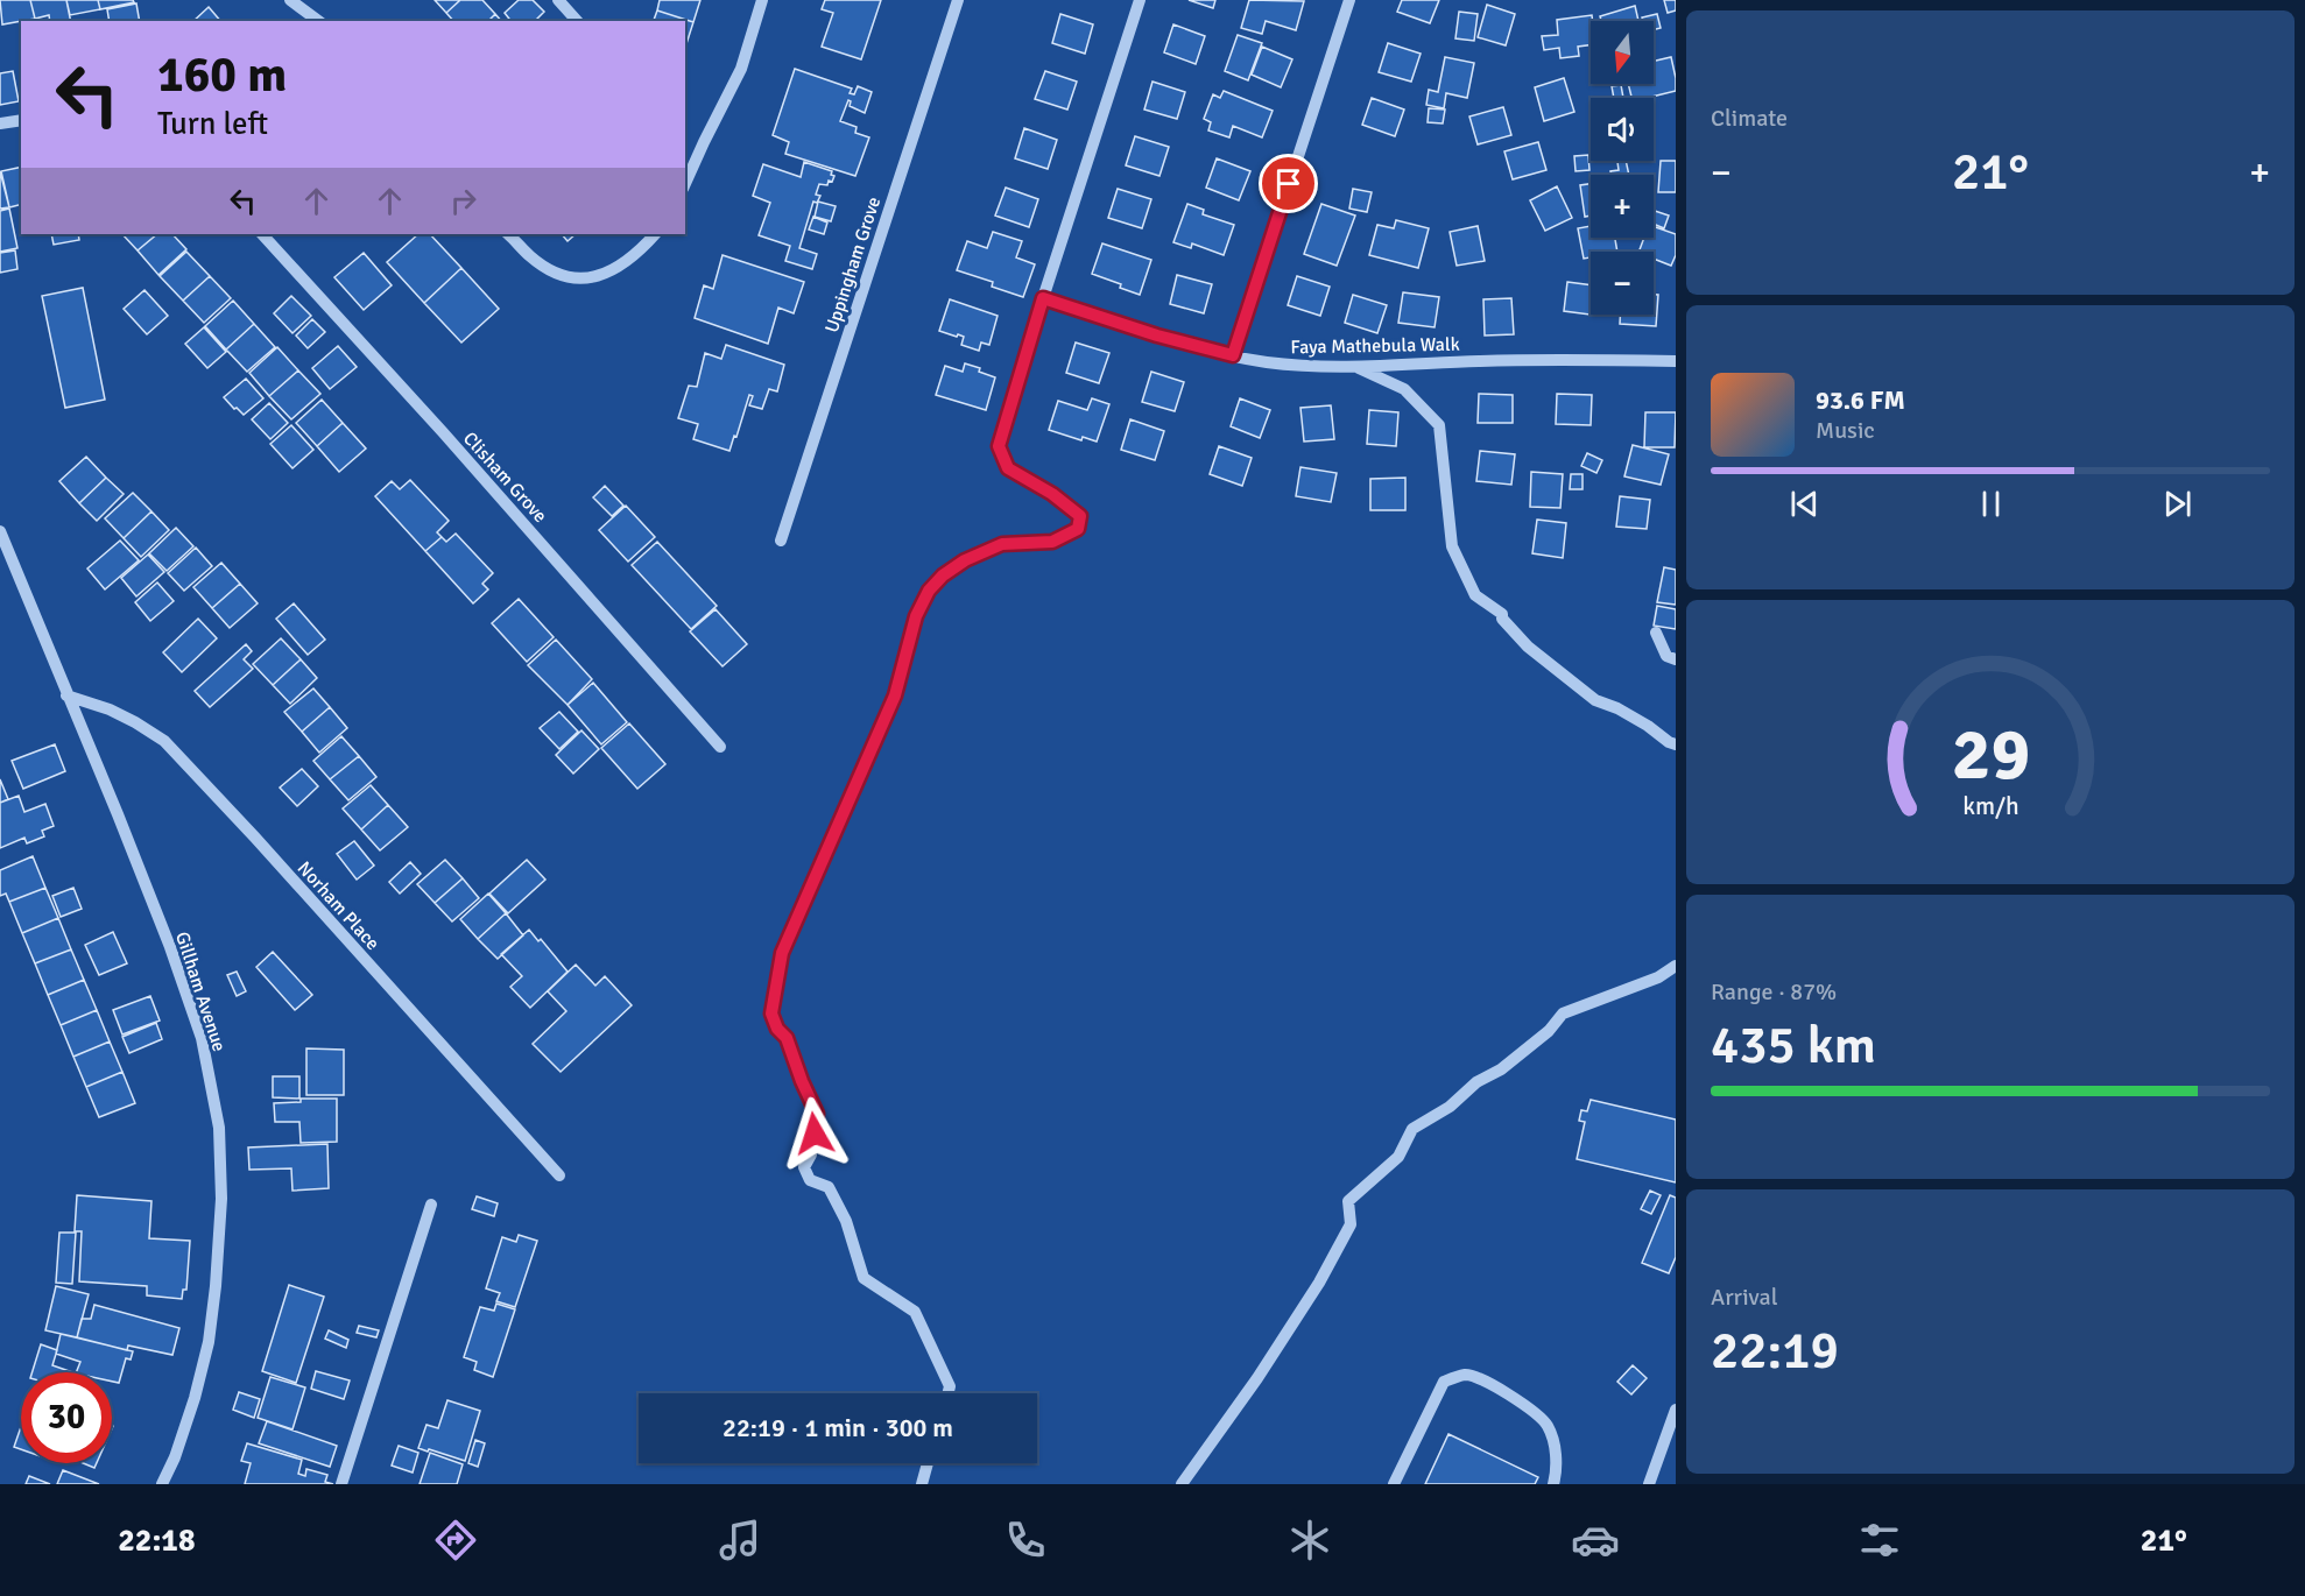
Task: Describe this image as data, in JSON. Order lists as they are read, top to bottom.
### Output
{
  "streets": {
    "street": [
      "Uppingham Grove",
      "Faya Mathebula Walk",
      "Clisham Grove",
      "Norham Place",
      "Gillham Avenue"
    ]
  },
  "crossings": [
    ["Norham Place", "Gillham Avenue"]
  ],
  "north": "bottom",
  "page": {
    "tile": [
      "Climate",
      ["Range · 87%", "435 km"],
      ["Arrival", "22:19"]
    ],
    "map_buttons": ["+", "−"],
    "turn": ["160 m", "Turn left"],
    "heat": ["−", "21°", "+"],
    "song": ["93.6 FM", "Music"],
    "limit": "30",
    "trip": "22:19 · 1 min · 300 m",
    "tabs": ["22:18", "21°"],
    "gauge": ["29", "km/h"]
  }
}
